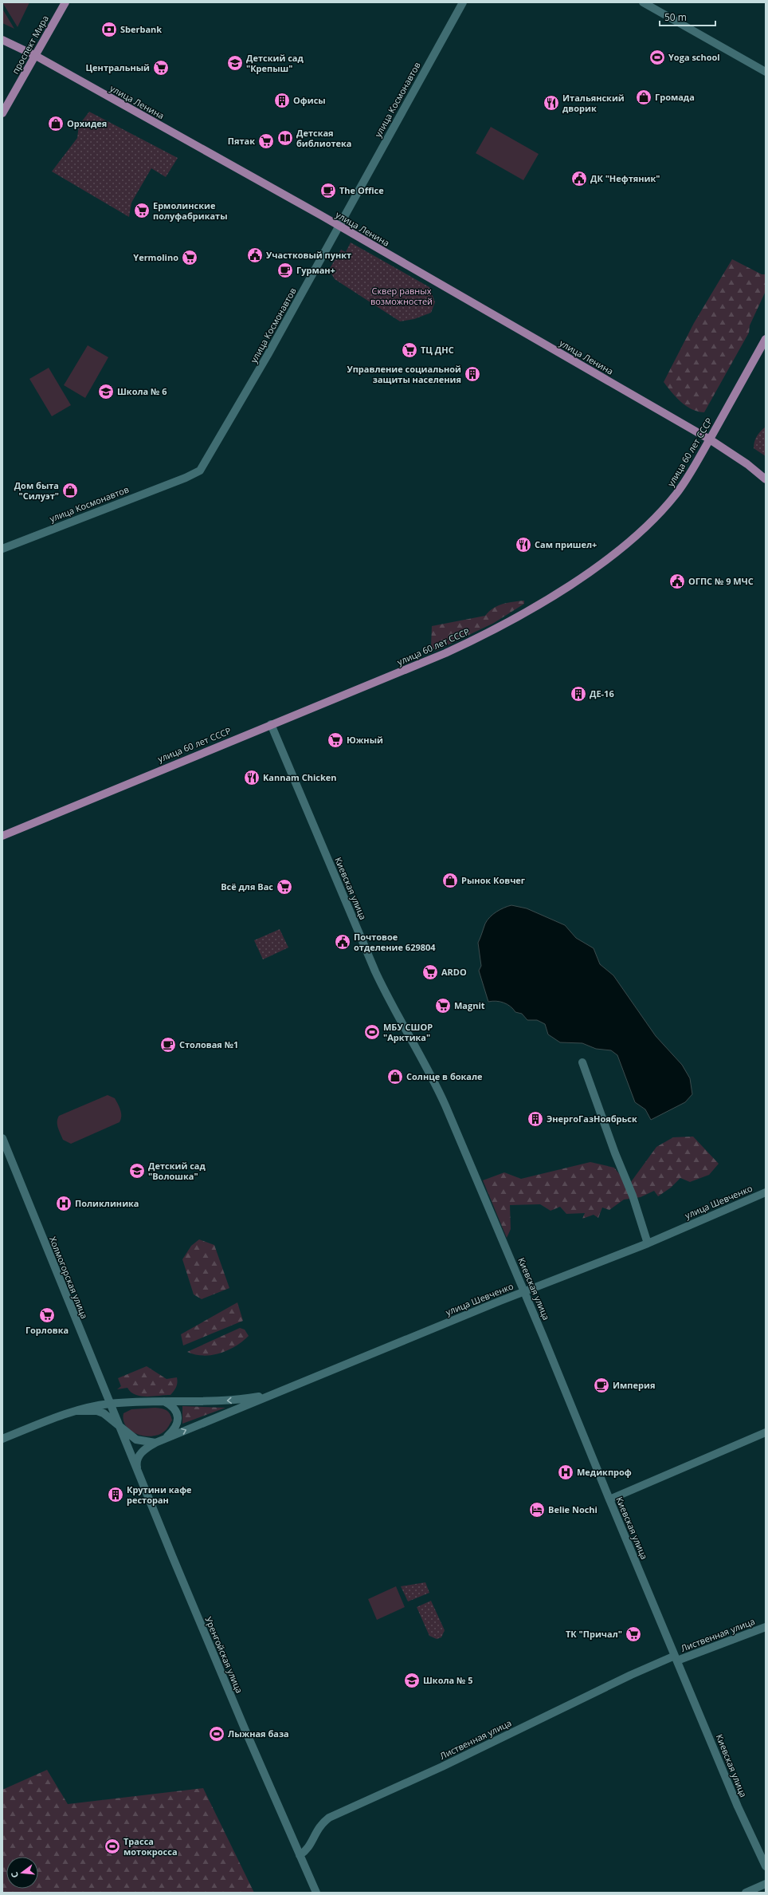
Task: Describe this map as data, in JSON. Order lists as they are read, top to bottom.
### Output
{
  "streets": {
    "main road": ["проспект Мира", "улица Ленина", "улица 60 лет СССР"],
    "street": [
      "улица Космонавтов",
      "Киевская улица",
      "улица Шевченко",
      "Холмогорская улица",
      "Лиственная улица",
      "Уренгойская улица"
    ]
  },
  "crossings": [
    ["проспект Мира", "улица Ленина"],
    ["улица Космонавтов", "улица Ленина"],
    ["улица Ленина", "улица 60 лет СССР"],
    ["улица 60 лет СССР", "Киевская улица"],
    ["Киевская улица", "улица Шевченко"],
    ["Киевская улица", "Лиственная улица"],
    ["Холмогорская улица", "Уренгойская улица"],
    ["Лиственная улица", "Уренгойская улица"]
  ],
  "parks": ["Сквер равных возможностей"],
  "places": {
    "bank": ["Sberbank"],
    "sports": [
      "Yoga school",
      "МБУ СШОР \"Арктика\"",
      "Лыжная база",
      "Трасса мотокросса"
    ],
    "school or university": [
      "Детский сад \"Крепыш\"",
      "Школа № 6",
      "Детский сад \"Волошка\"",
      "Школа № 5"
    ],
    "supermarket": [
      "Центральный",
      "Пятак",
      "Ермолинские полуфабрикаты",
      "Yermolino",
      "ТЦ ДНС",
      "Южный",
      "Всё для Вас",
      "ARDO",
      "Magnit",
      "Горловка",
      "ТК \"Причал\""
    ],
    "shop": [
      "Громада",
      "Орхидея",
      "Дом быта \"Силуэт\"",
      "Рынок Ковчег",
      "Солнце в бокале"
    ],
    "building": [
      "Офисы",
      "Управление социальной защиты населения",
      "ДЕ-16",
      "ЭнергоГазНоябрьск",
      "Крутини кафе ресторан"
    ],
    "restaurant": ["Итальянский дворик", "Сам пришел+", "Kannam Chicken"],
    "library": ["Детская библиотека"],
    "public building": [
      "ДК \"Нефтяник\"",
      "Участковый пункт",
      "ОГПС № 9 МЧС",
      "Почтовое отделение 629804"
    ],
    "cafe": [
      "The Office",
      "Гурман+",
      "Столовая №1",
      "Империя"
    ],
    "hospital": ["Поликлиника", "Медикпроф"],
    "hotel": ["Belie Nochi"]
  },
  "scale_bar": "50 m",
  "north": "left"
}
